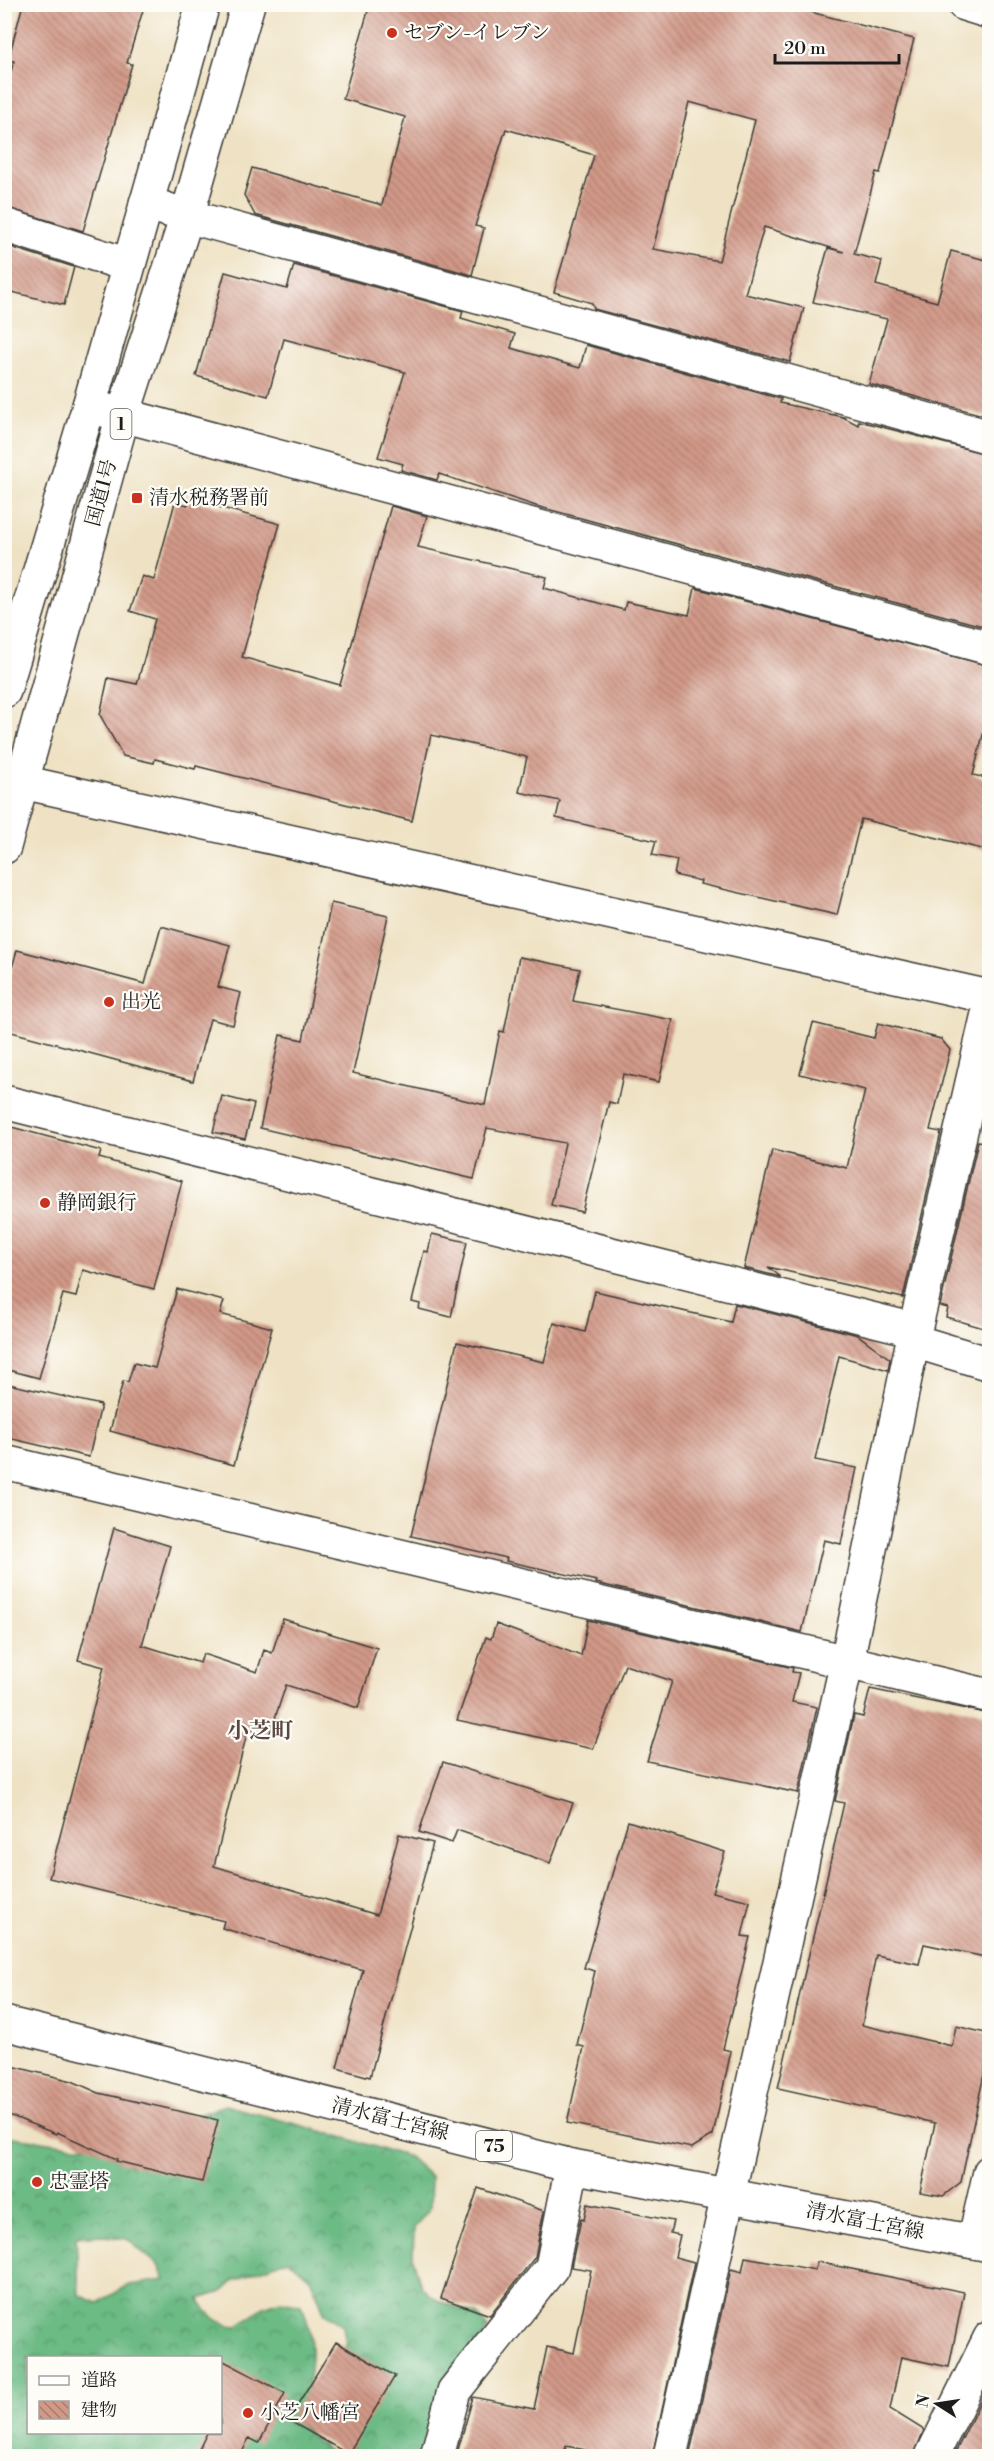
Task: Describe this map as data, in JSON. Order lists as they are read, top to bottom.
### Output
{
  "streets": {
    "main road": [
      "1",
      "国道1号",
      "清水富士宮線",
      "75"
    ]
  },
  "districts": ["小芝町"],
  "places": {
    "other": [
      "セブン-イレブン",
      "出光",
      "静岡銀行",
      "忠霊塔",
      "小芝八幡宮"
    ],
    "transit": ["清水税務署前"]
  },
  "legend": ["道路", "建物"],
  "scale_bar": "20 m",
  "north": "left"
}
